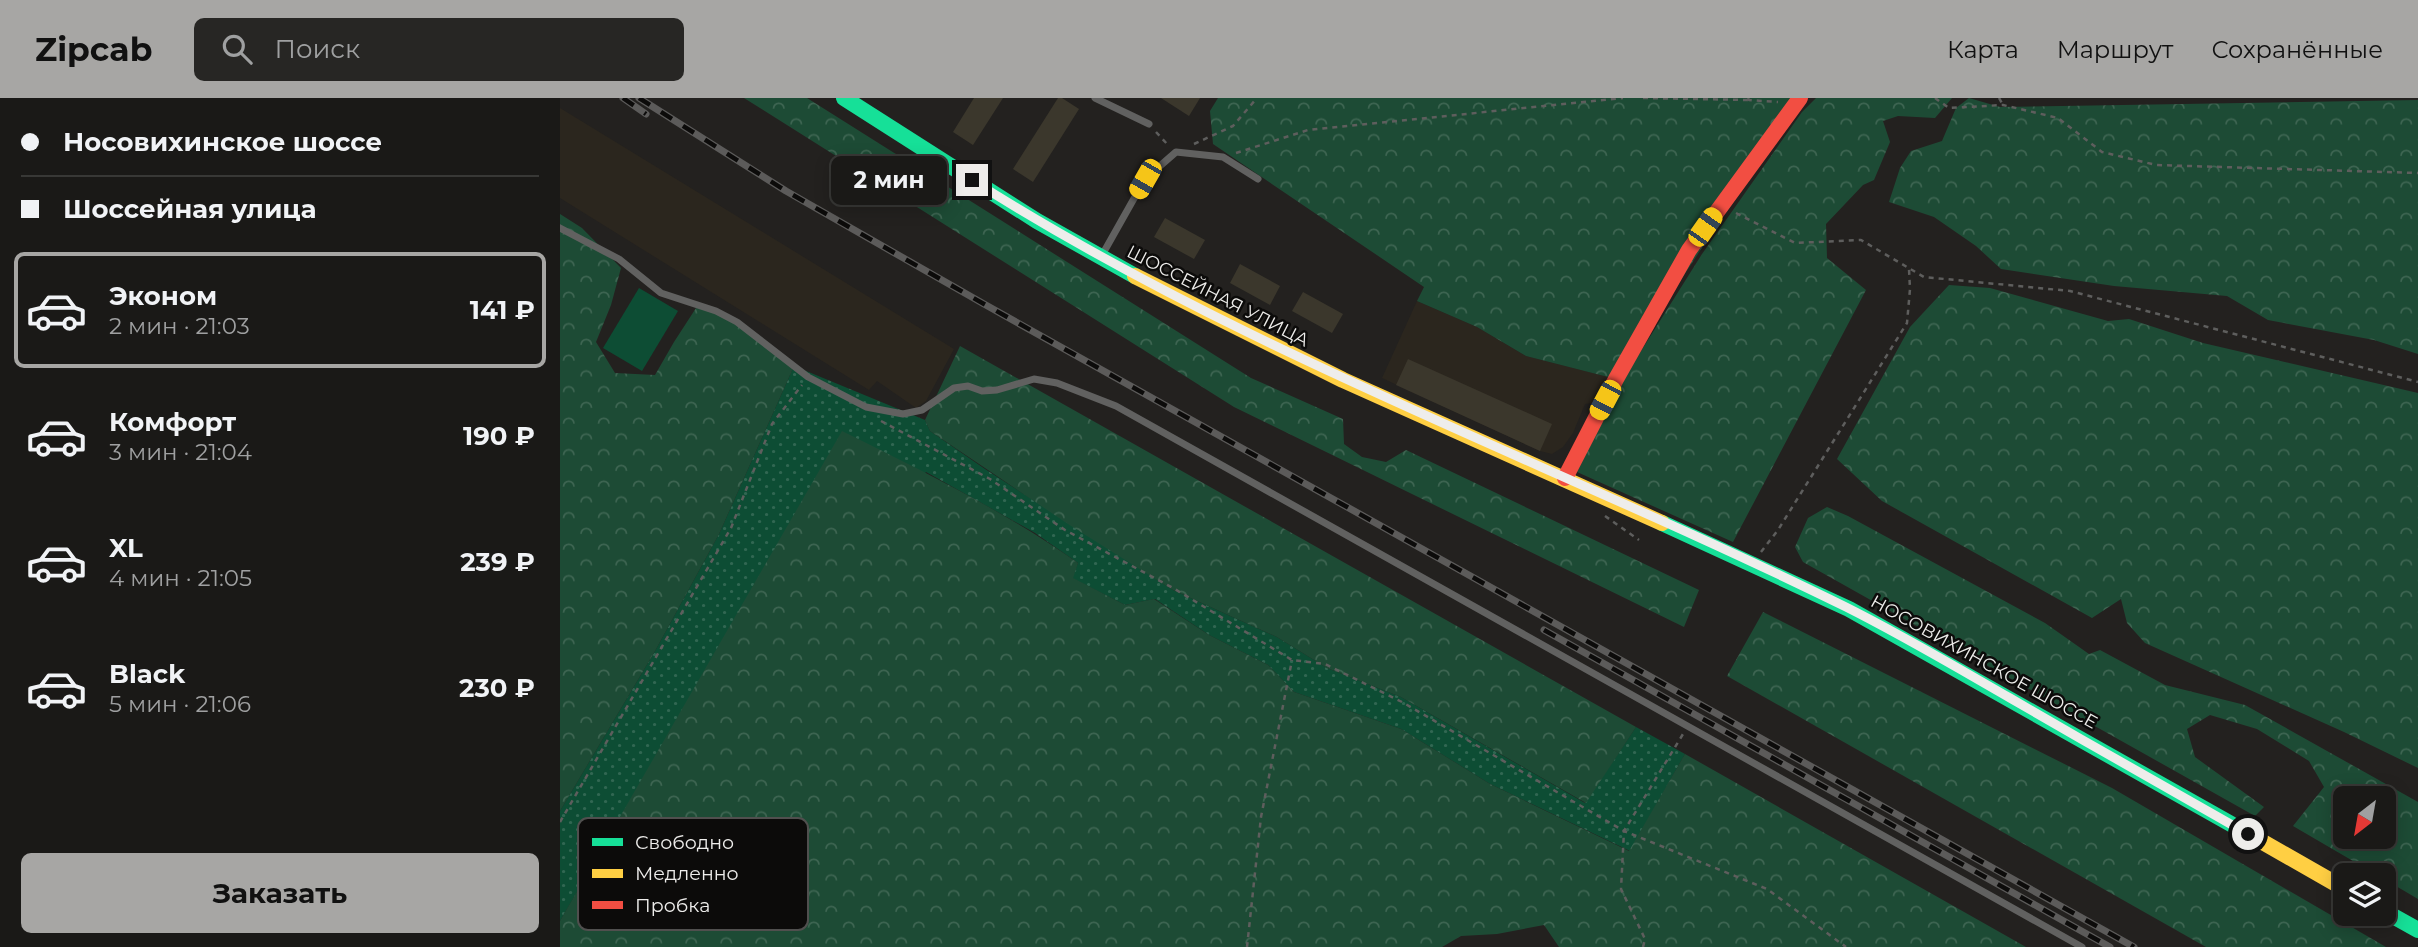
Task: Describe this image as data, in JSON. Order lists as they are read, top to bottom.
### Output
{
  "streets": {
    "main road": ["ШОССЕЙНАЯ УЛИЦА", "НОСОВИХИНСКОЕ ШОССЕ"]
  },
  "crossings": [
    ["ШОССЕЙНАЯ УЛИЦА", "НОСОВИХИНСКОЕ ШОССЕ"]
  ],
  "legend": ["Свободно", "Медленно", "Пробка"],
  "north": "bottom left",
  "page": {
    "header": "Zipcab",
    "search": "Поиск",
    "nav": ["Карта", "Маршрут", "Сохранённые"],
    "banner": ["Носовихинское шоссе", "Шоссейная улица"],
    "bubble": "2 мин",
    "list": [
      {
        "name": "Эконом",
        "note": "2 мин · 21:03",
        "value": "141 ₽"
      },
      {
        "name": "Комфорт",
        "note": "3 мин · 21:04",
        "value": "190 ₽"
      },
      {
        "name": "XL",
        "note": "4 мин · 21:05",
        "value": "239 ₽"
      },
      {
        "name": "Black",
        "note": "5 мин · 21:06",
        "value": "230 ₽"
      }
    ],
    "buttons": "Заказать"
  }
}
